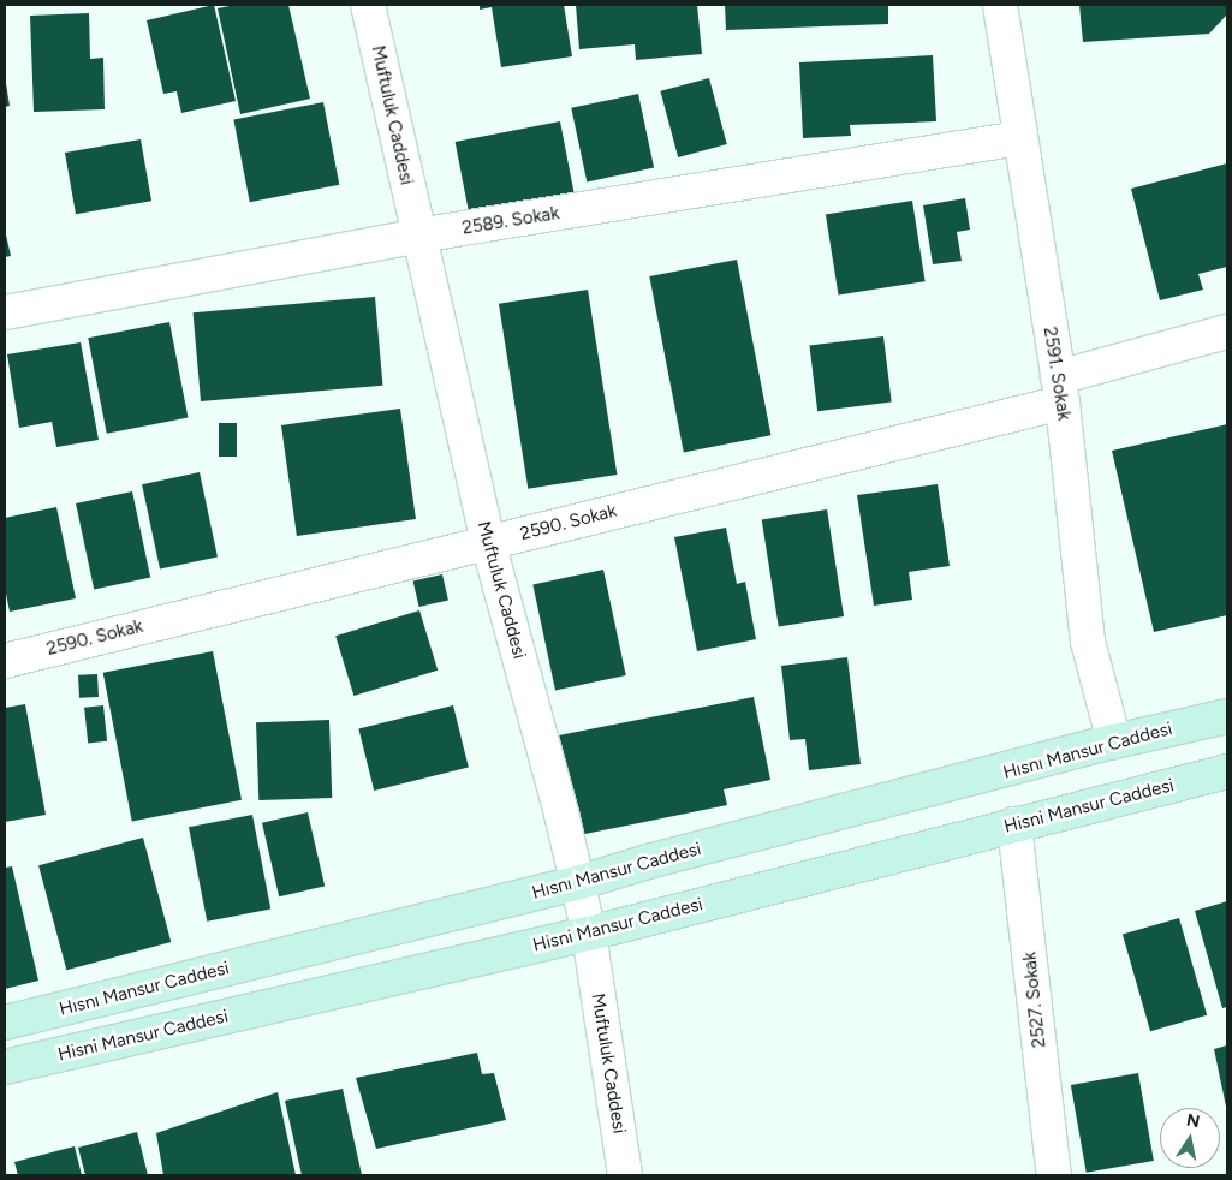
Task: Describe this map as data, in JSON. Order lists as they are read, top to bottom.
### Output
{
  "streets": {
    "main road": ["Hısnı Mansur Caddesi", "Hisni Mansur Caddesi"],
    "street": [
      "Muftuluk Caddesi",
      "2589. Sokak",
      "2591. Sokak",
      "2590. Sokak",
      "2527. Sokak"
    ]
  },
  "crossings": [
    ["Muftuluk Caddesi", "2589. Sokak"],
    ["Muftuluk Caddesi", "2590. Sokak"],
    ["Muftuluk Caddesi", "Hısnı Mansur Caddesi"],
    ["Muftuluk Caddesi", "Hisni Mansur Caddesi"],
    ["2589. Sokak", "2591. Sokak"],
    ["2591. Sokak", "2590. Sokak"],
    ["2591. Sokak", "Hısnı Mansur Caddesi"],
    ["Hisni Mansur Caddesi", "2527. Sokak"]
  ],
  "north": "top"
}
